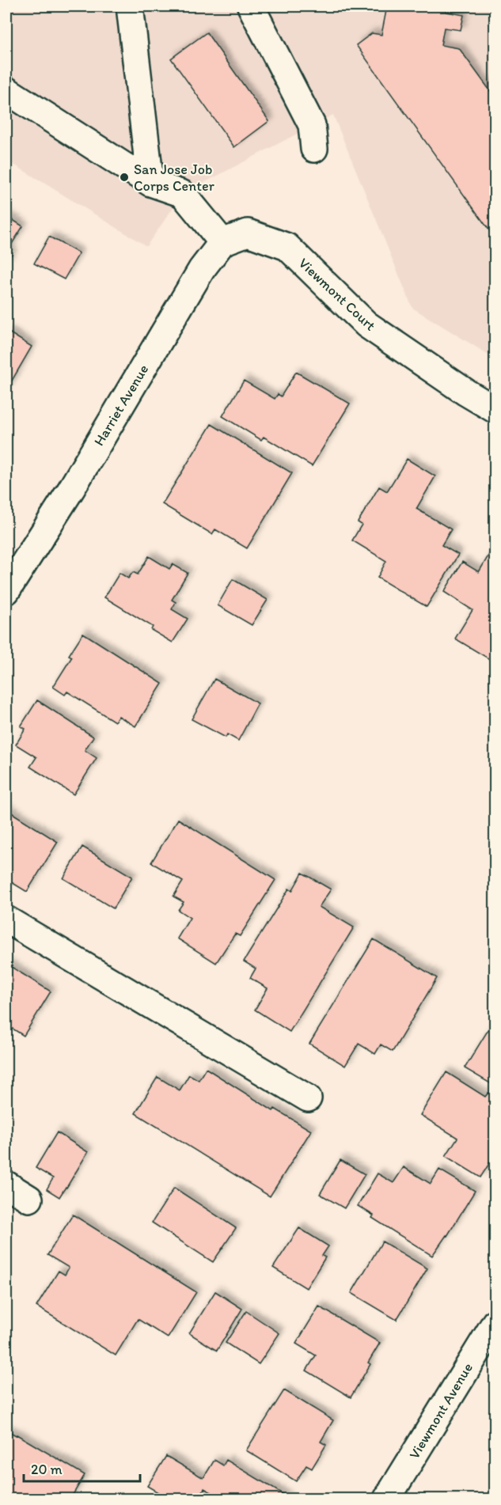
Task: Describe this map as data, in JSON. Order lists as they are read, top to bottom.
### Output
{
  "streets": {
    "street": ["Viewmont Court", "Harriet Avenue", "Viewmont Avenue"]
  },
  "crossings": [
    ["Viewmont Court", "Harriet Avenue"]
  ],
  "places": ["San Jose Job Corps Center"],
  "scale_bar": "20 m"
}
